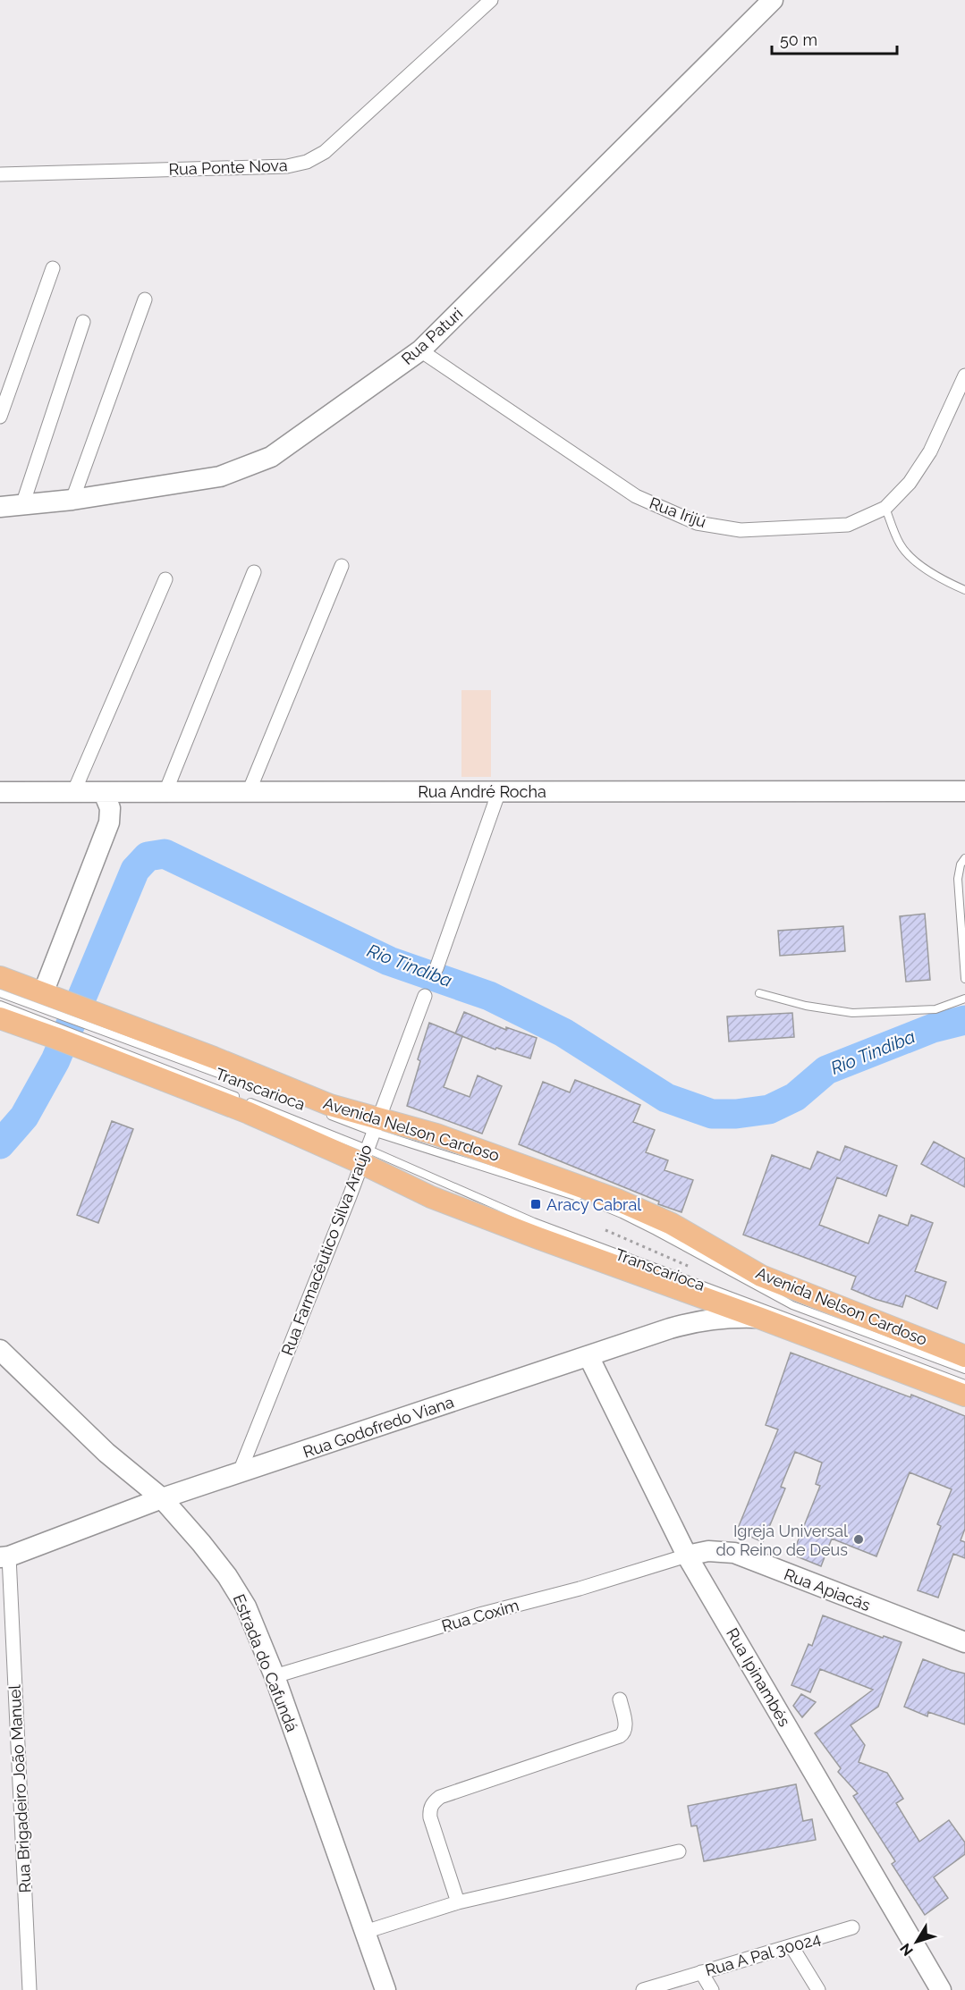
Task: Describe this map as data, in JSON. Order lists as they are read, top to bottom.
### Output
{
  "streets": {
    "main road": [
      "Rua Paturi",
      "Rua André Rocha",
      "Avenida Nelson Cardoso",
      "Rua Godofredo Viana",
      "Rua Apiacás",
      "Estrada do Cafundá",
      "Rua Ipinambés"
    ],
    "street": [
      "Rua Ponte Nova",
      "Rua Irijú",
      "Rua Farmacêutico Silva Araújo",
      "Rua Coxim",
      "Rua Brigadeiro João Manuel",
      "Rua A Pal 30024"
    ],
    "lane": ["Transcarioca"]
  },
  "crossings": [
    ["Rua Paturi", "Rua Irijú"],
    ["Transcarioca", "Avenida Nelson Cardoso"],
    ["Transcarioca", "Rua Farmacêutico Silva Araújo"],
    ["Avenida Nelson Cardoso", "Rua Farmacêutico Silva Araújo"],
    ["Rua Farmacêutico Silva Araújo", "Rua Godofredo Viana"],
    ["Rua Godofredo Viana", "Estrada do Cafundá"],
    ["Rua Godofredo Viana", "Rua Ipinambés"],
    ["Rua Godofredo Viana", "Rua Brigadeiro João Manuel"],
    ["Rua Apiacás", "Rua Coxim"],
    ["Rua Apiacás", "Rua Ipinambés"],
    ["Rua Coxim", "Estrada do Cafundá"],
    ["Rua Coxim", "Rua Ipinambés"]
  ],
  "water": ["Rio Tindiba"],
  "places": {
    "transit": ["Aracy Cabral"],
    "other": ["Igreja Universal do Reino de Deus"]
  },
  "scale_bar": "50 m",
  "north": "bottom left"
}
